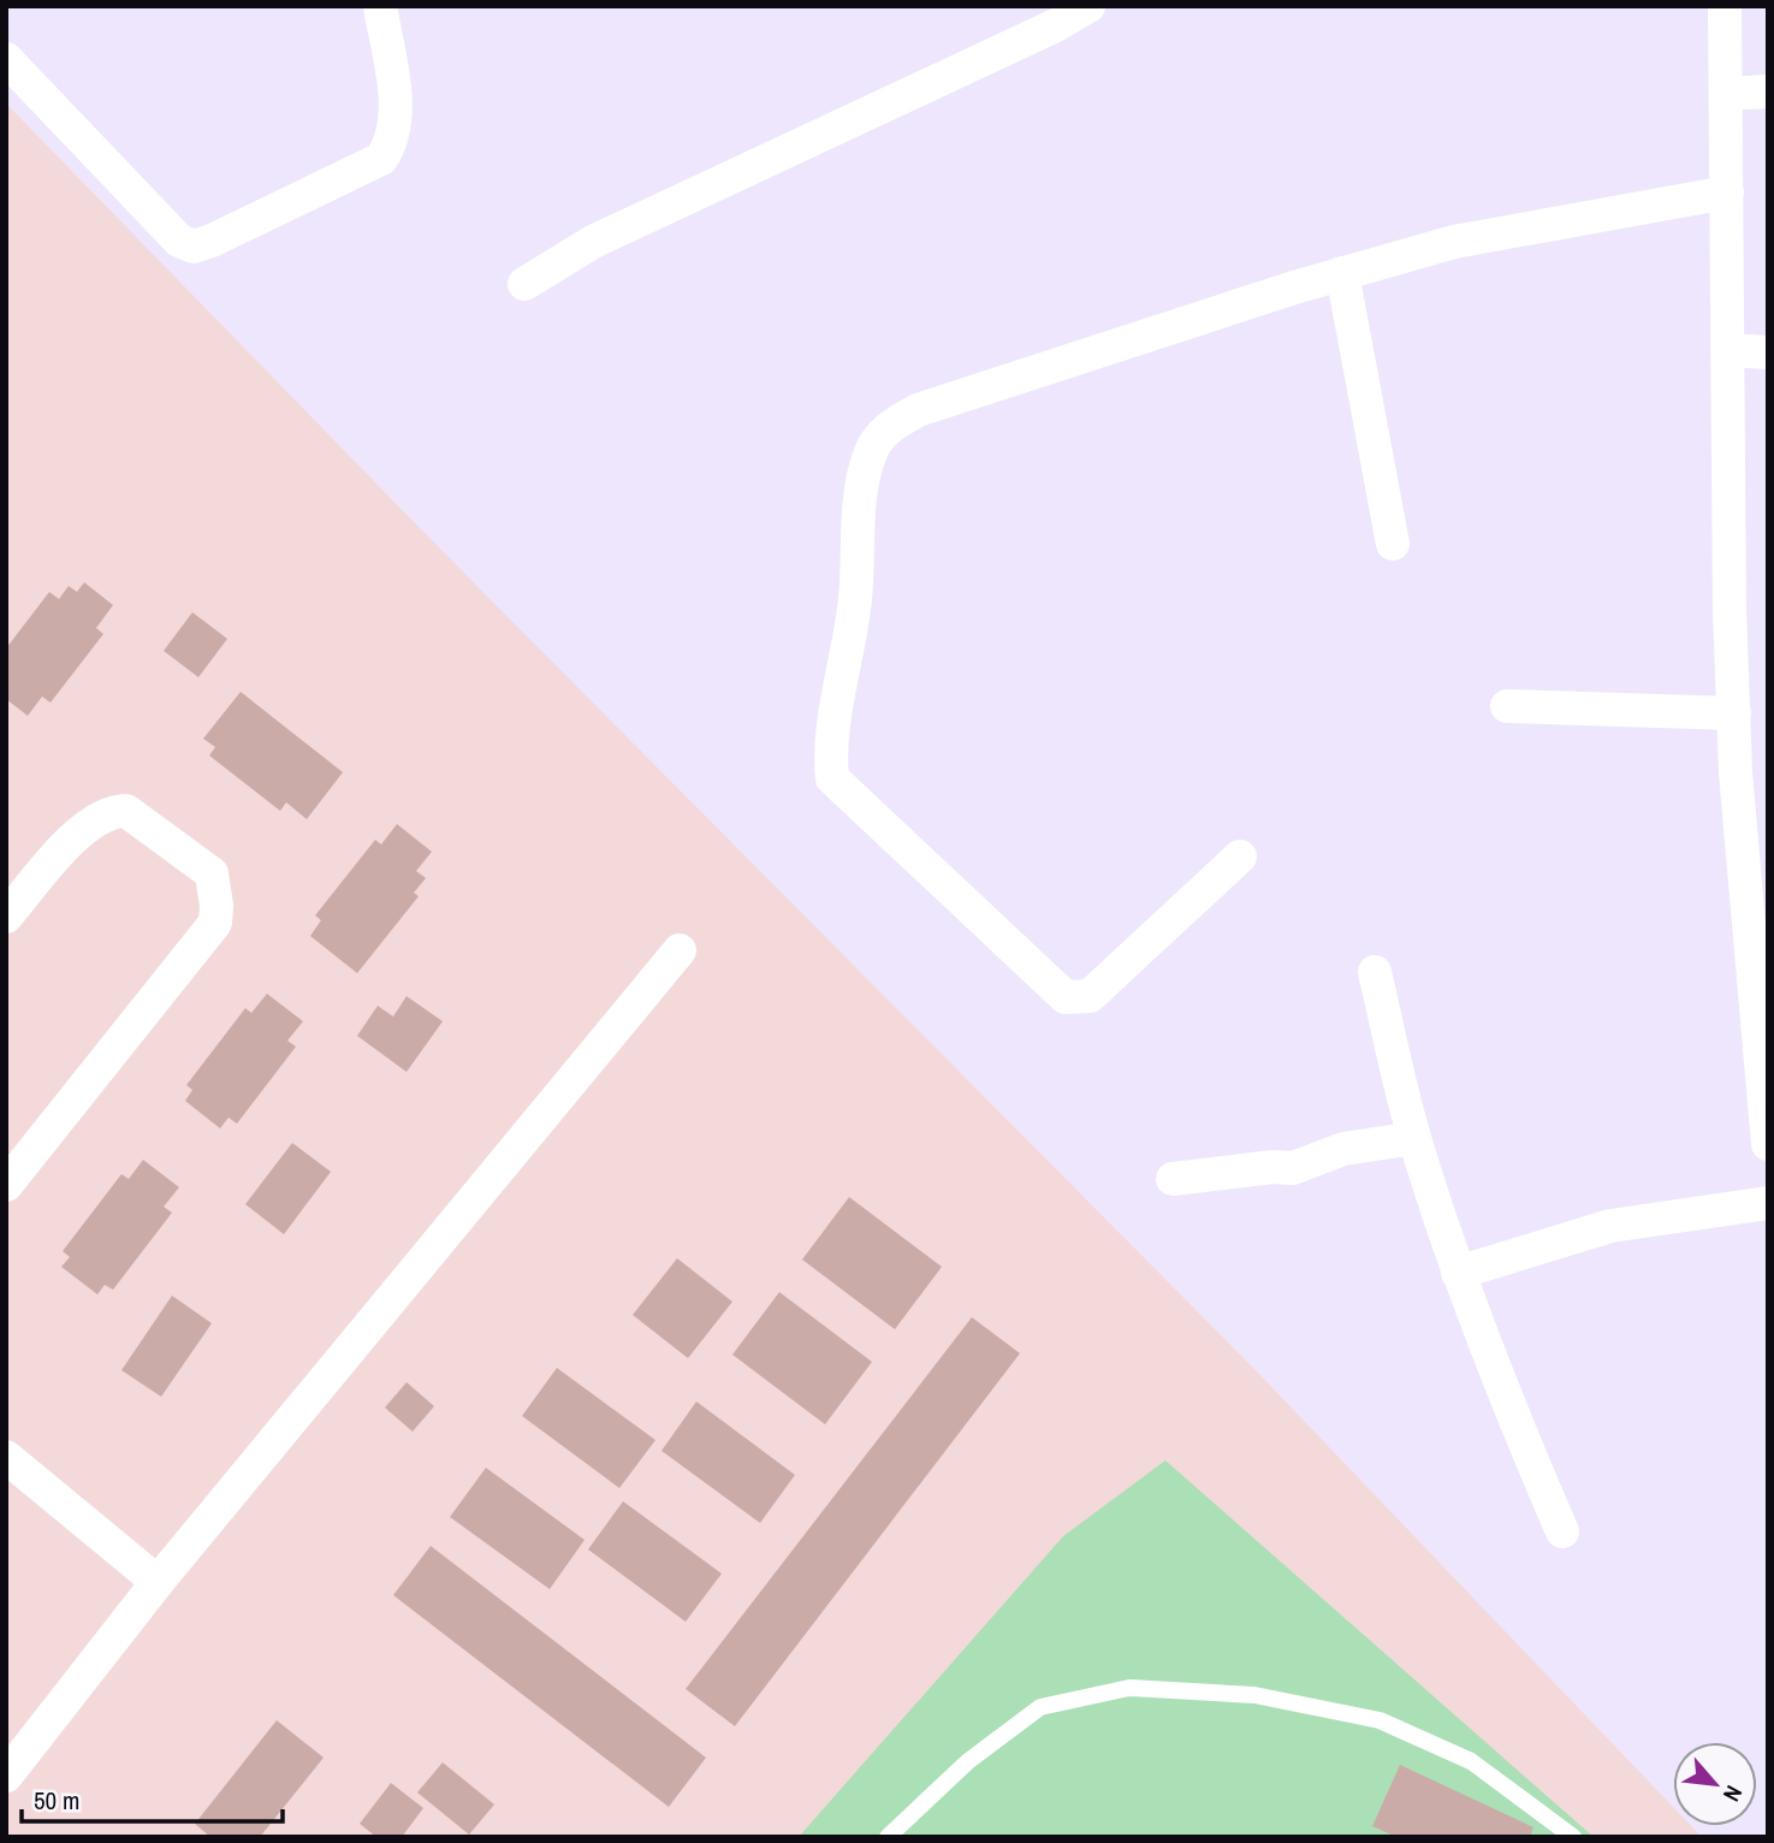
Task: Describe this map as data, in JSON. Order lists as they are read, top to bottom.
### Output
{
  "scale_bar": "50 m",
  "north": "bottom right"
}
